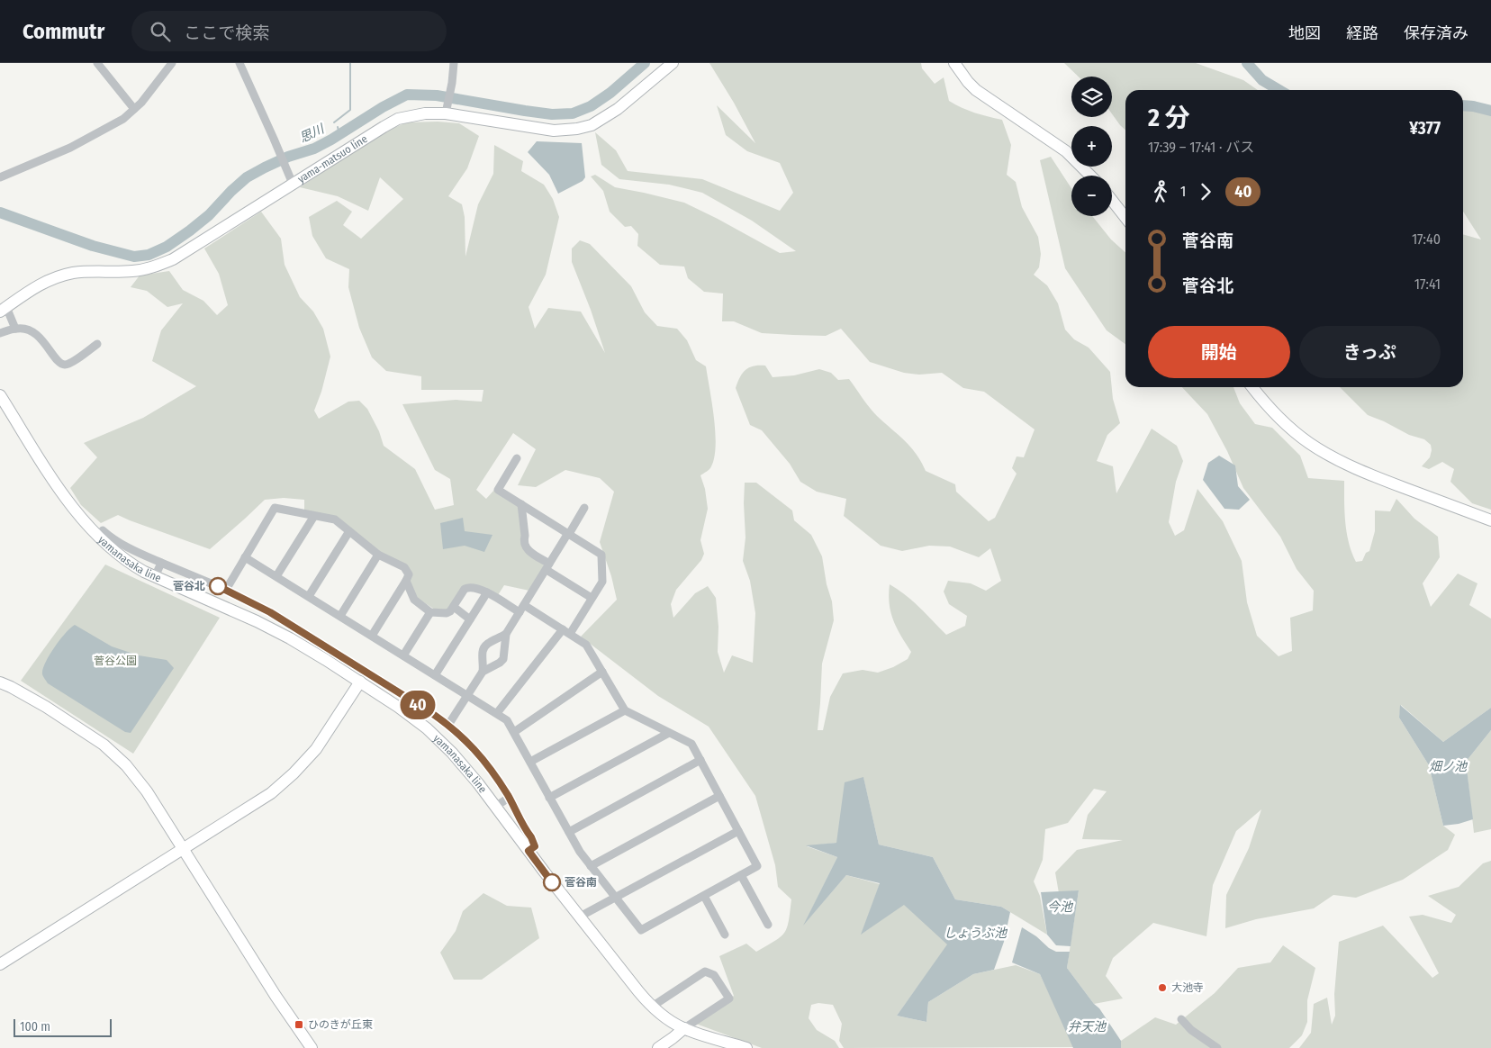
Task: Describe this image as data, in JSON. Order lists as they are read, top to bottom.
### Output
{
  "streets": {
    "main road": ["yama-matsuo line", "yamanasaka line"]
  },
  "water": [
    "思川",
    "畑ノ池",
    "今池",
    "しょうぶ池",
    "弁天池"
  ],
  "parks": ["菅谷公園"],
  "places": {
    "other": ["菅谷北", "菅谷南", "大池寺"],
    "transit": ["ひのきが丘東"]
  },
  "lines": ["bus line 40"],
  "scale_bar": "100 m",
  "page": {
    "header": "Commutr",
    "search": "ここで検索",
    "nav": ["地図", "経路", "保存済み"],
    "on_map": "40",
    "map_buttons": ["+", "−"],
    "heading": ["2 分", "17:39 – 17:41 · バス", "¥377"],
    "legs": ["1", "40"],
    "list": [
      {
        "name": "菅谷南",
        "value": "17:40"
      },
      {
        "name": "菅谷北",
        "value": "17:41"
      }
    ],
    "buttons": ["開始", "きっぷ"],
    "scale": "100 m"
  }
}
